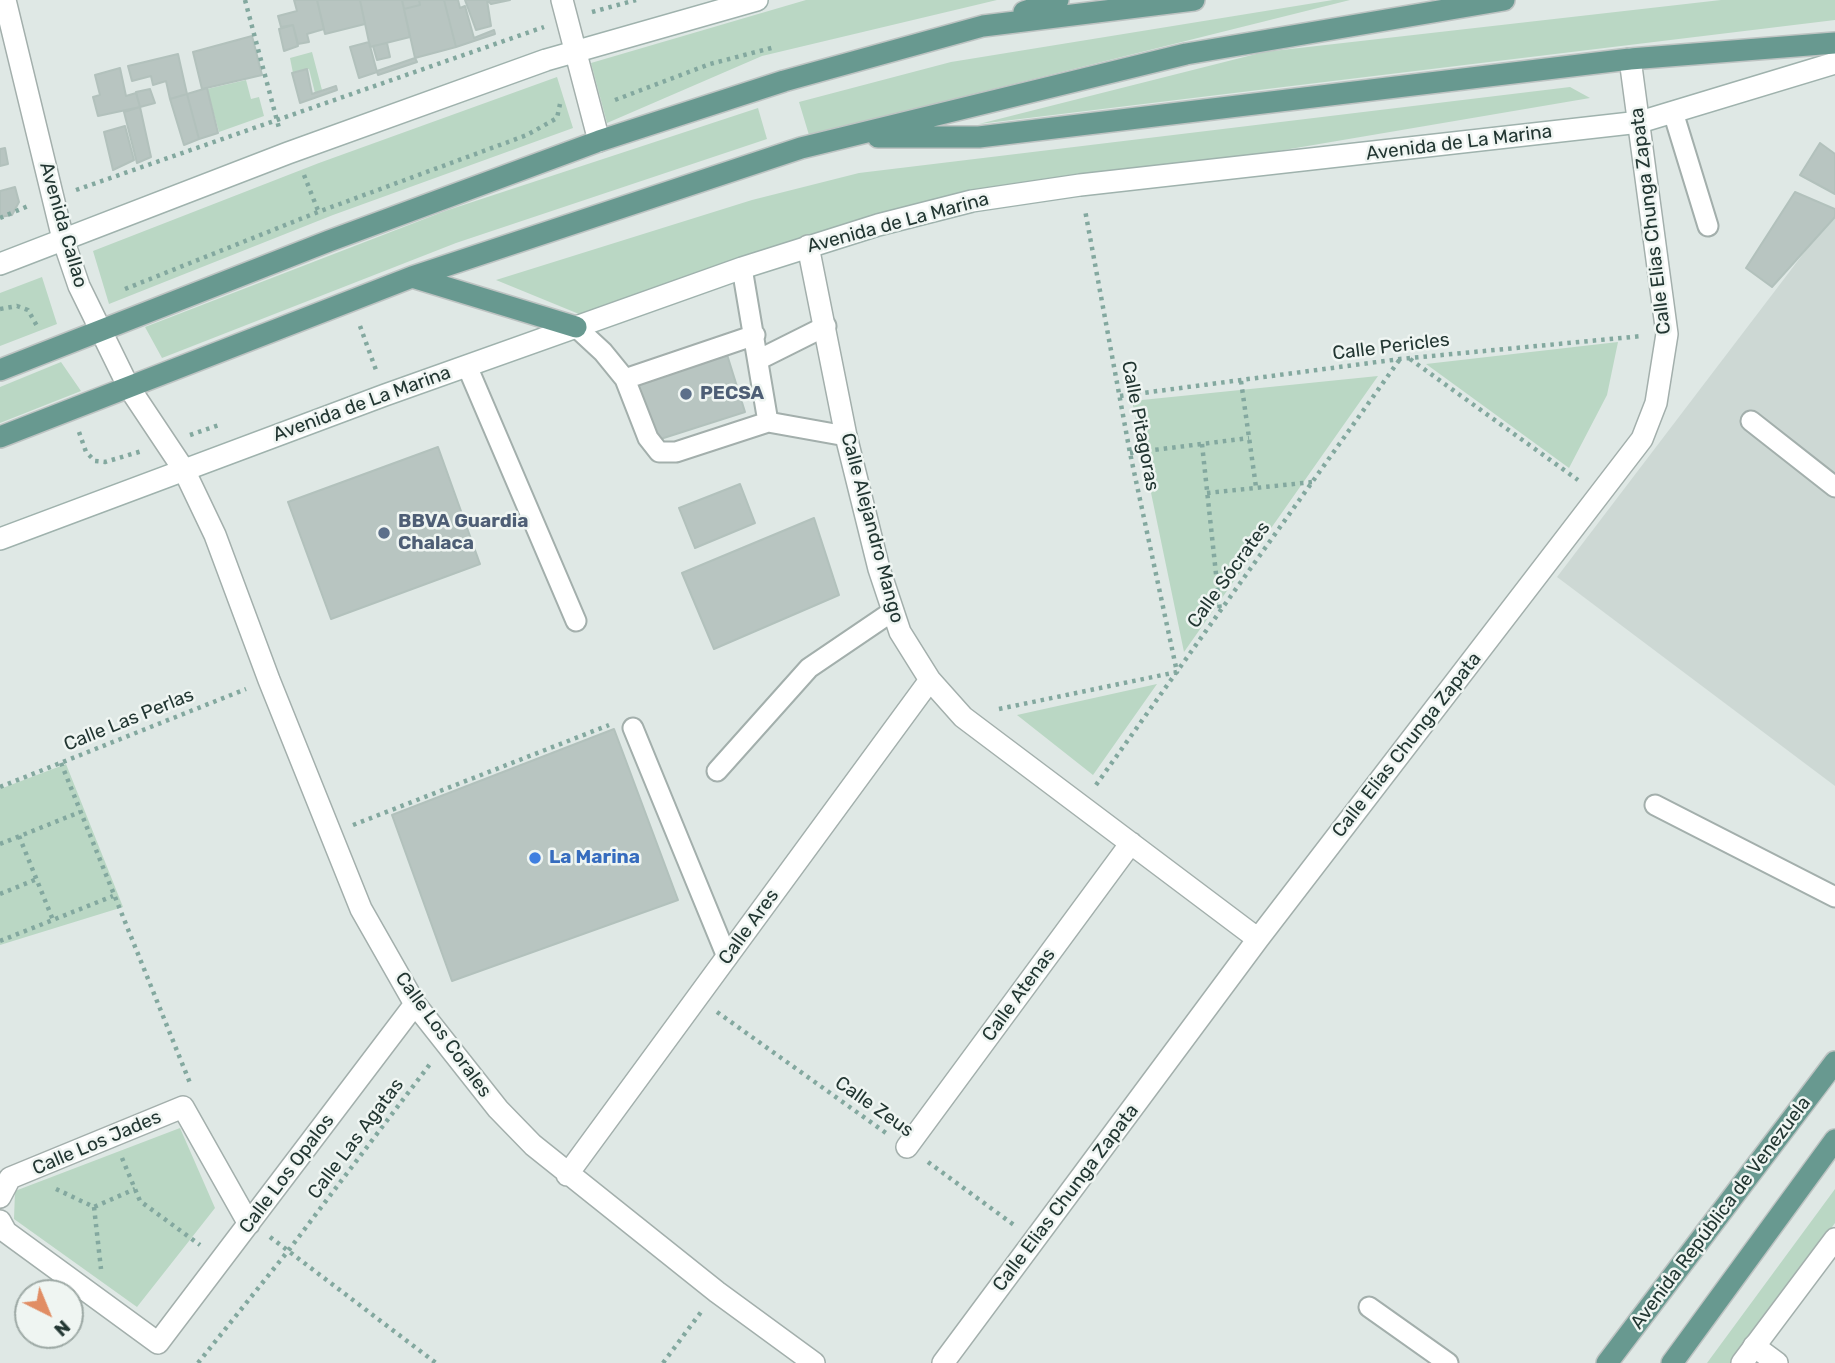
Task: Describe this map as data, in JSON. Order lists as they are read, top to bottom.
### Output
{
  "streets": {
    "main road": ["Avenida República de Venezuela"],
    "street": [
      "Avenida de La Marina",
      "Calle Elias Chunga Zapata",
      "Avenida Callao",
      "Calle Alejandro Mango",
      "Calle Ares",
      "Calle Atenas",
      "Calle Los Corales",
      "Calle Los Jades",
      "Calle Los Opalos"
    ],
    "path": [
      "Calle Pericles",
      "Calle Pitagoras",
      "Calle Sócrates",
      "Calle Las Perlas",
      "Calle Zeus",
      "Calle Las Agatas"
    ]
  },
  "crossings": [
    ["Avenida de La Marina", "Calle Elias Chunga Zapata"],
    ["Avenida de La Marina", "Avenida Callao"],
    ["Avenida de La Marina", "Calle Pitagoras"],
    ["Avenida de La Marina", "Calle Alejandro Mango"],
    ["Avenida de La Marina", "Calle Los Corales"],
    ["Calle Elias Chunga Zapata", "Calle Pericles"],
    ["Calle Elias Chunga Zapata", "Calle Alejandro Mango"],
    ["Calle Elias Chunga Zapata", "Calle Zeus"],
    ["Avenida Callao", "Calle Los Corales"],
    ["Calle Pericles", "Calle Pitagoras"],
    ["Calle Pericles", "Calle Sócrates"],
    ["Calle Pitagoras", "Calle Sócrates"],
    ["Calle Alejandro Mango", "Calle Sócrates"],
    ["Calle Alejandro Mango", "Calle Ares"],
    ["Calle Alejandro Mango", "Calle Atenas"],
    ["Calle Las Perlas", "Calle Los Corales"],
    ["Calle Ares", "Calle Los Corales"],
    ["Calle Ares", "Calle Zeus"],
    ["Calle Atenas", "Calle Zeus"],
    ["Calle Los Corales", "Calle Las Agatas"],
    ["Calle Los Corales", "Calle Los Opalos"]
  ],
  "places": ["PECSA", "BBVA Guardia Chalaca", "La Marina"],
  "north": "bottom right"
}
